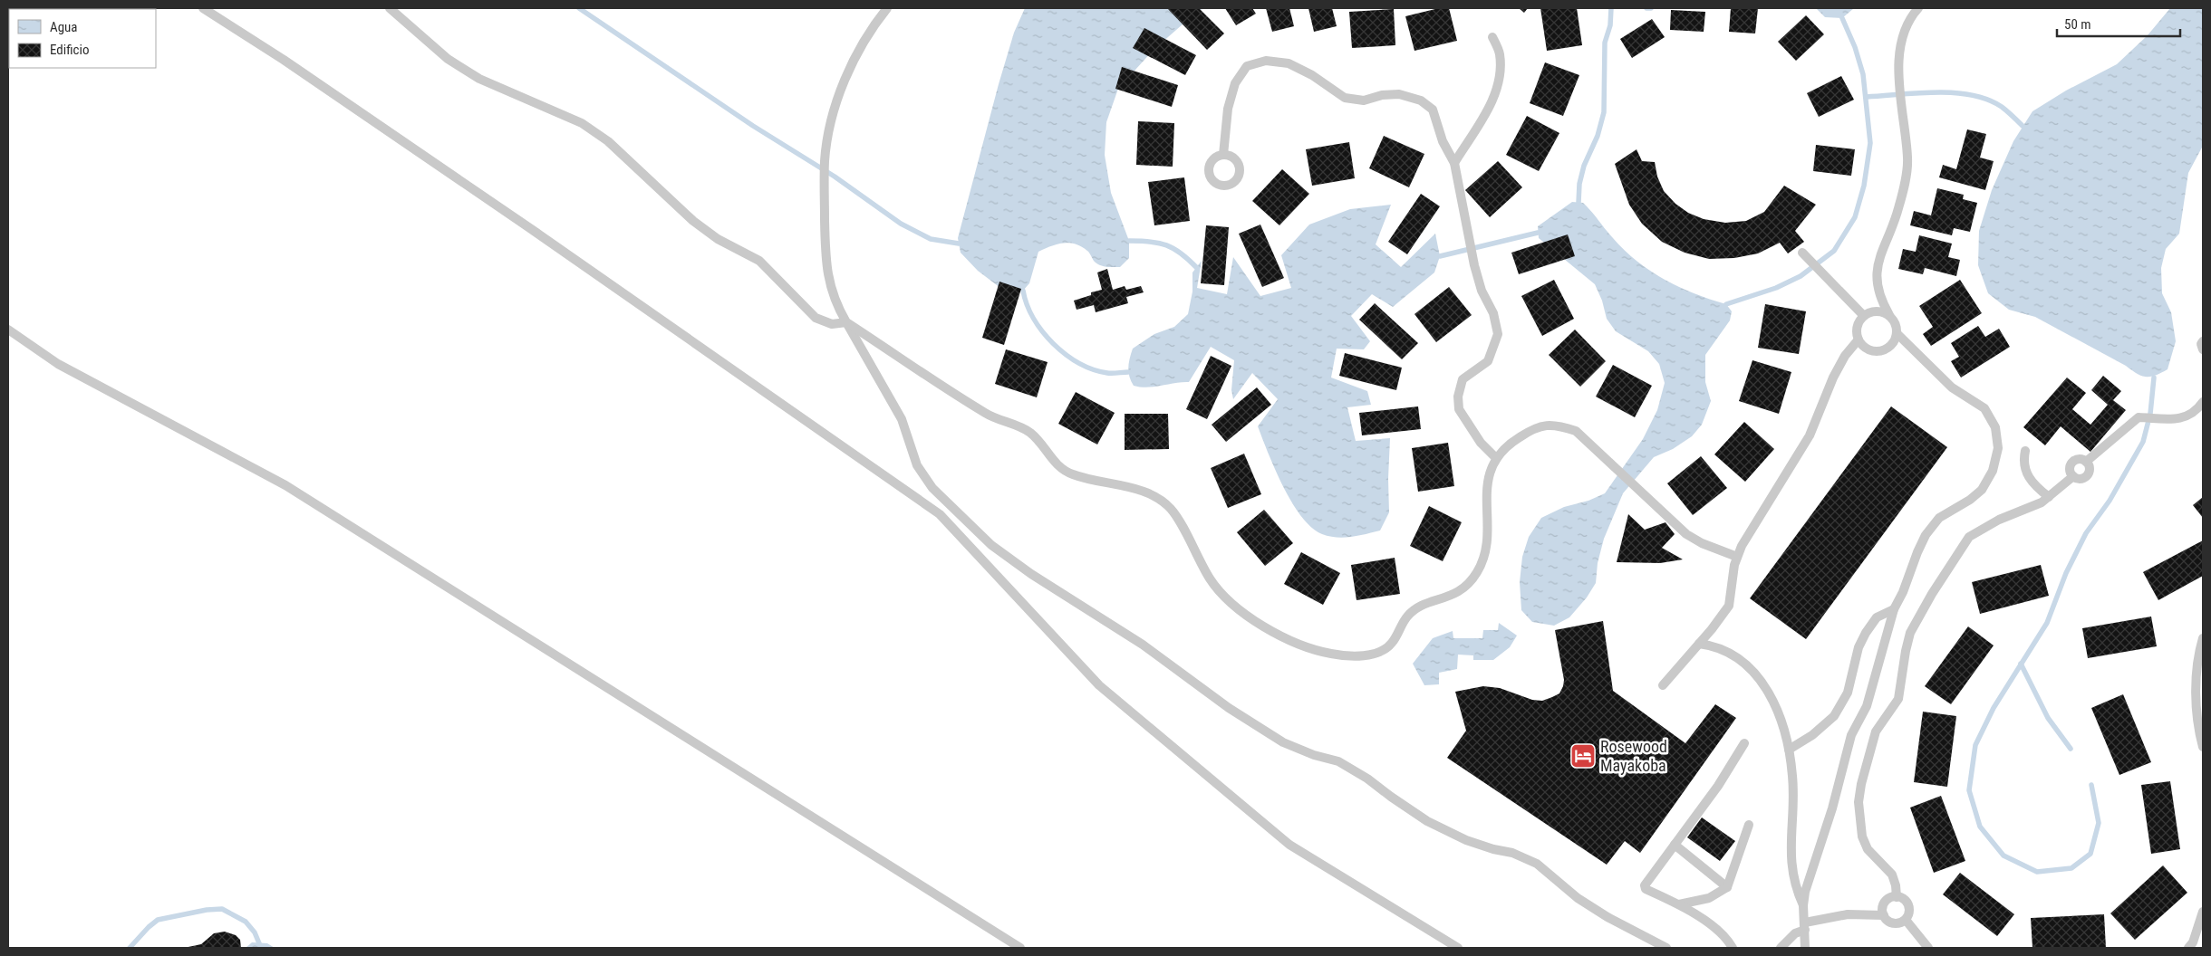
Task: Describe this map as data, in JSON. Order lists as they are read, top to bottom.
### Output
{
  "places": {
    "hotel": ["Rosewood Mayakoba"]
  },
  "legend": ["Agua", "Edificio"],
  "scale_bar": "50 m"
}
